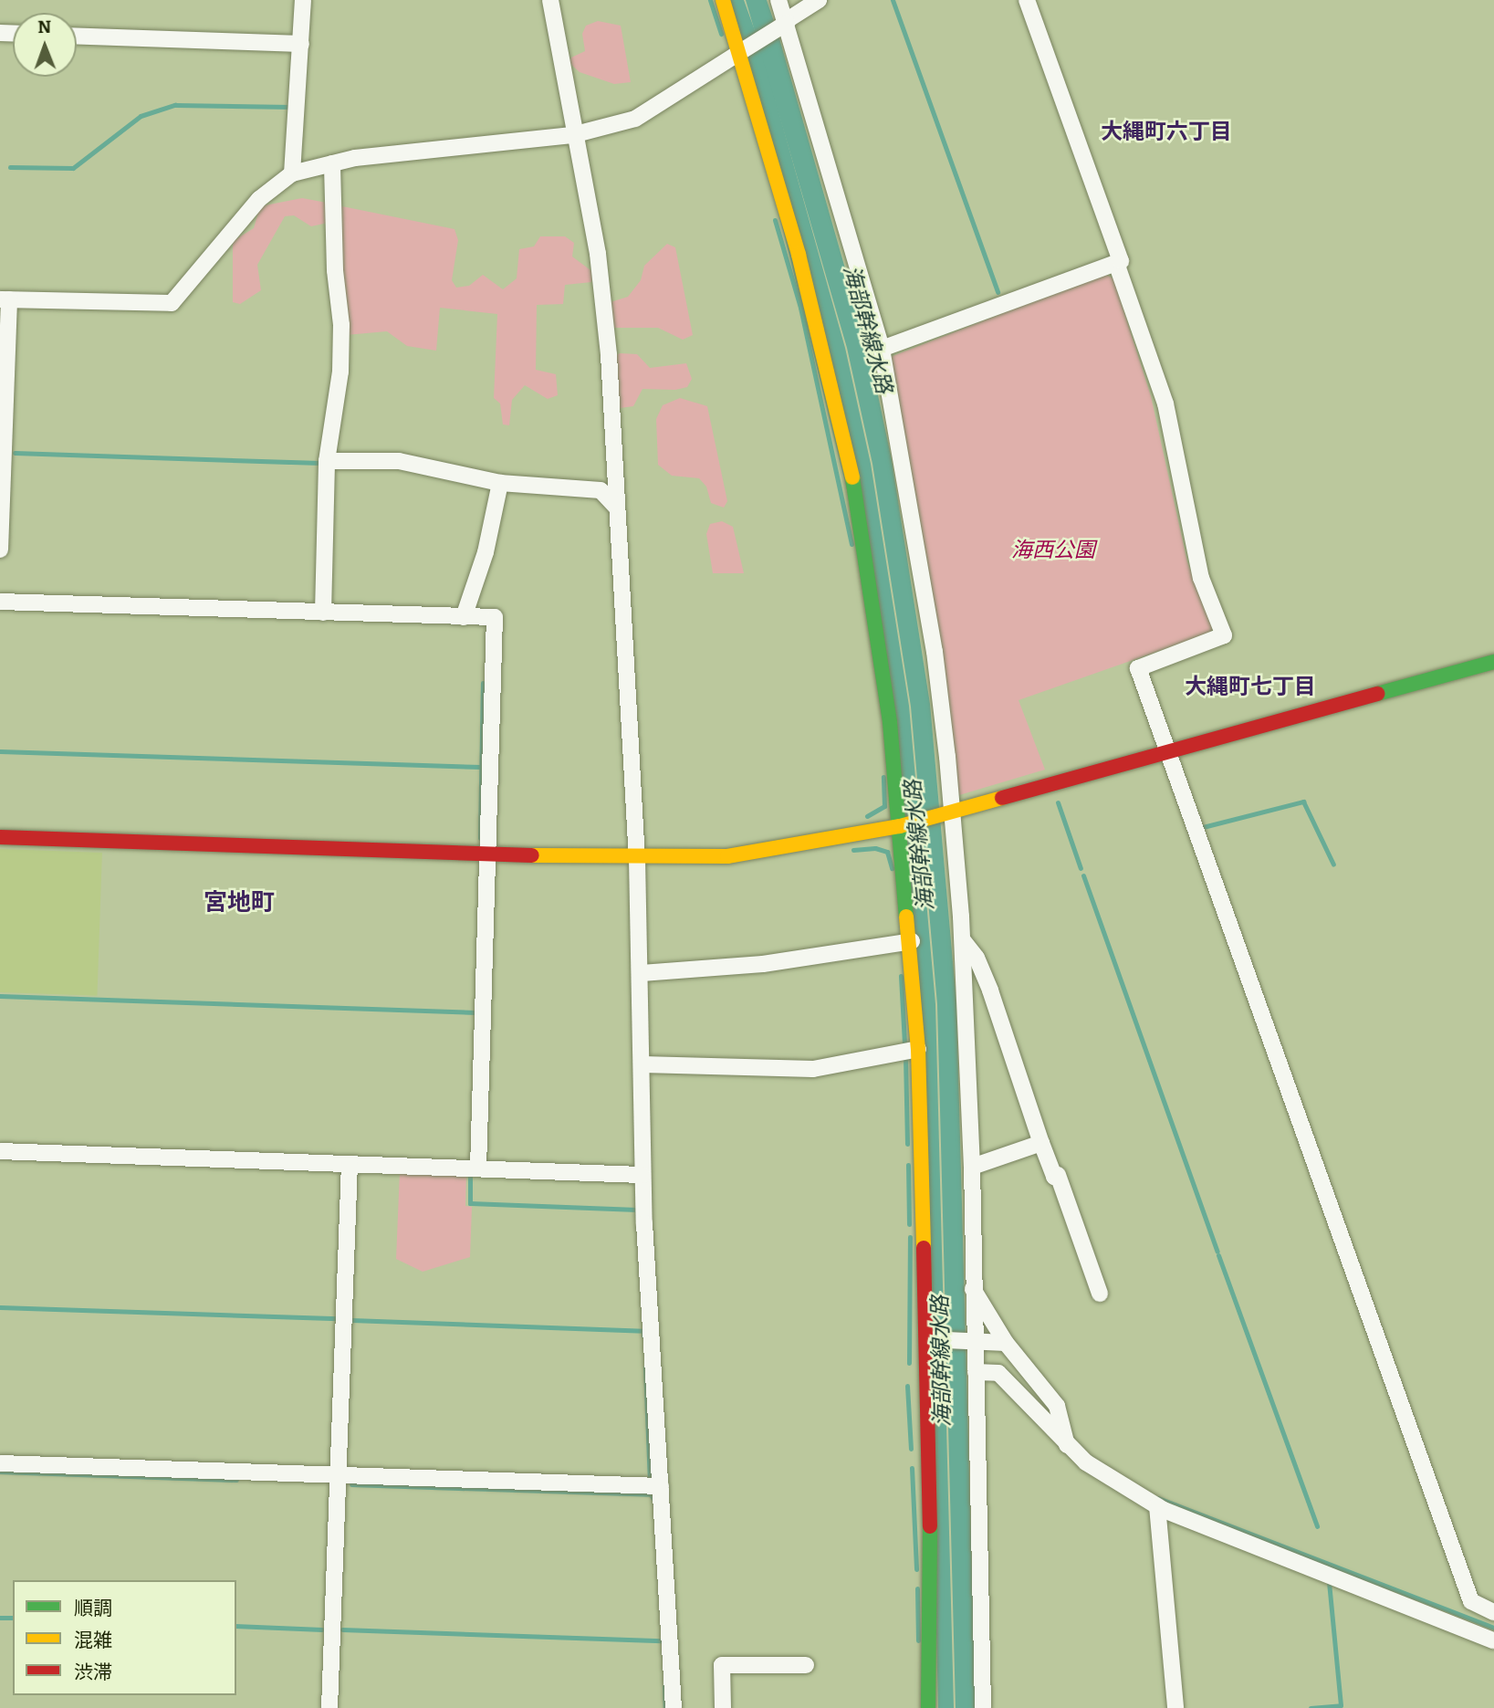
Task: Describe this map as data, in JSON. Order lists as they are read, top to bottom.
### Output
{
  "districts": ["大縄町六丁目", "大縄町七丁目", "宮地町"],
  "water": ["海部幹線水路"],
  "parks": ["海西公園"],
  "legend": ["順調", "混雑", "渋滞"],
  "north": "top"
}
